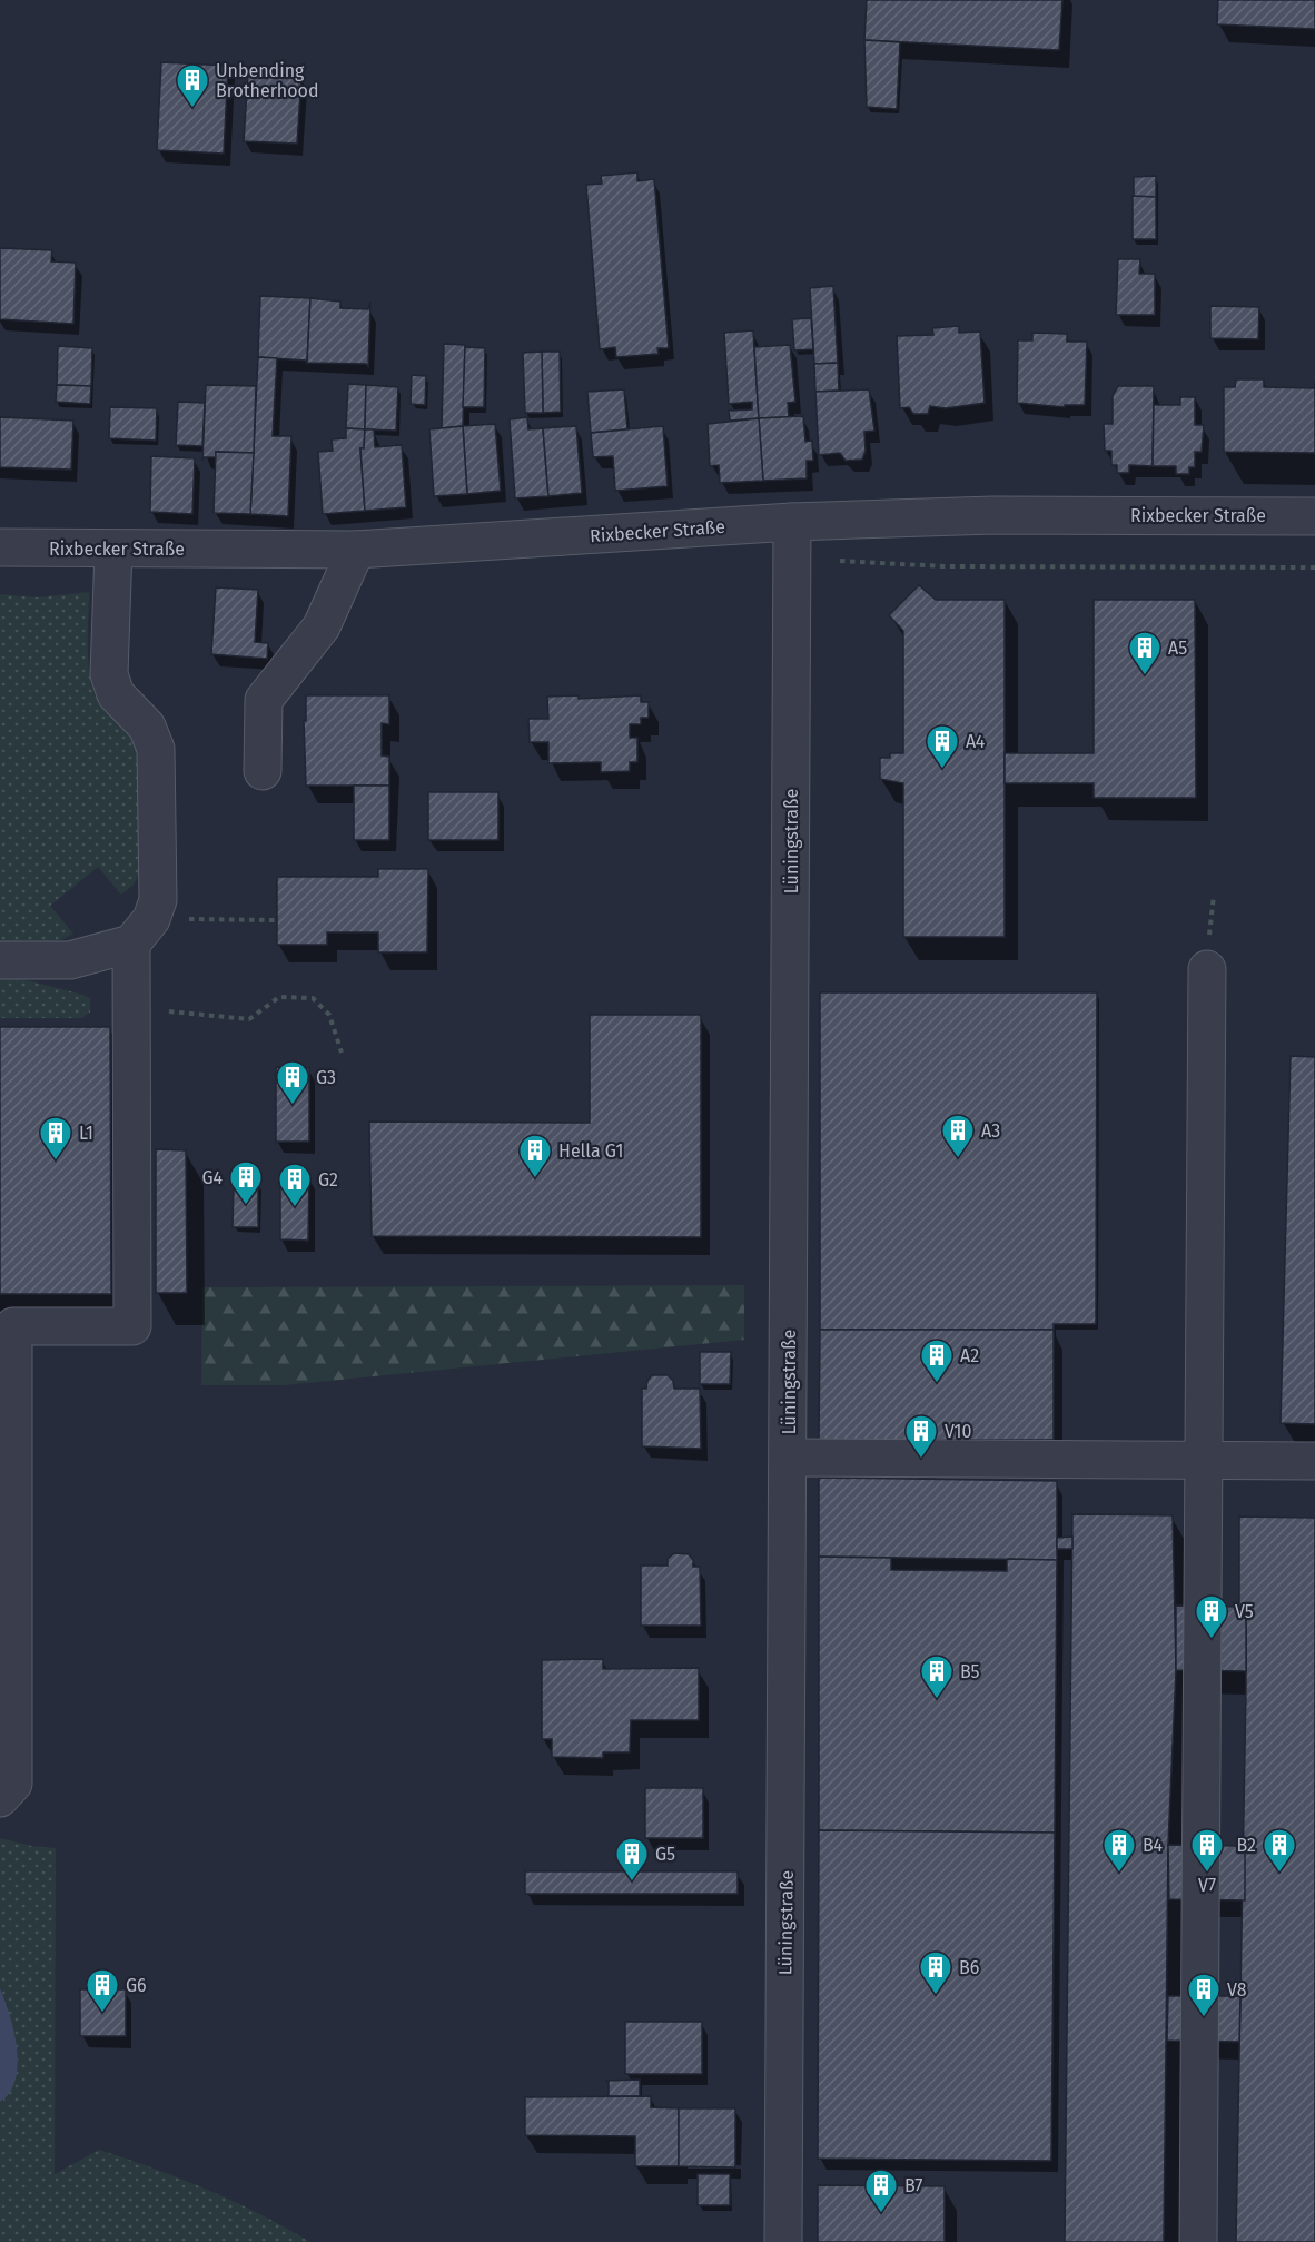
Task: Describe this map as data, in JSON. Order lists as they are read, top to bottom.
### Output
{
  "streets": {
    "street": ["Rixbecker Straße", "Lüningstraße"]
  },
  "crossings": [
    ["Rixbecker Straße", "Lüningstraße"]
  ],
  "places": {
    "building": [
      "Unbending Brotherhood",
      "A5",
      "A4",
      "G3",
      "A3",
      "L1",
      "Hella G1",
      "G4",
      "G2",
      "A2",
      "V10",
      "V5",
      "B5",
      "B4",
      "V7",
      "B2",
      "G5",
      "B6",
      "G6",
      "V8",
      "B7"
    ]
  }
}
